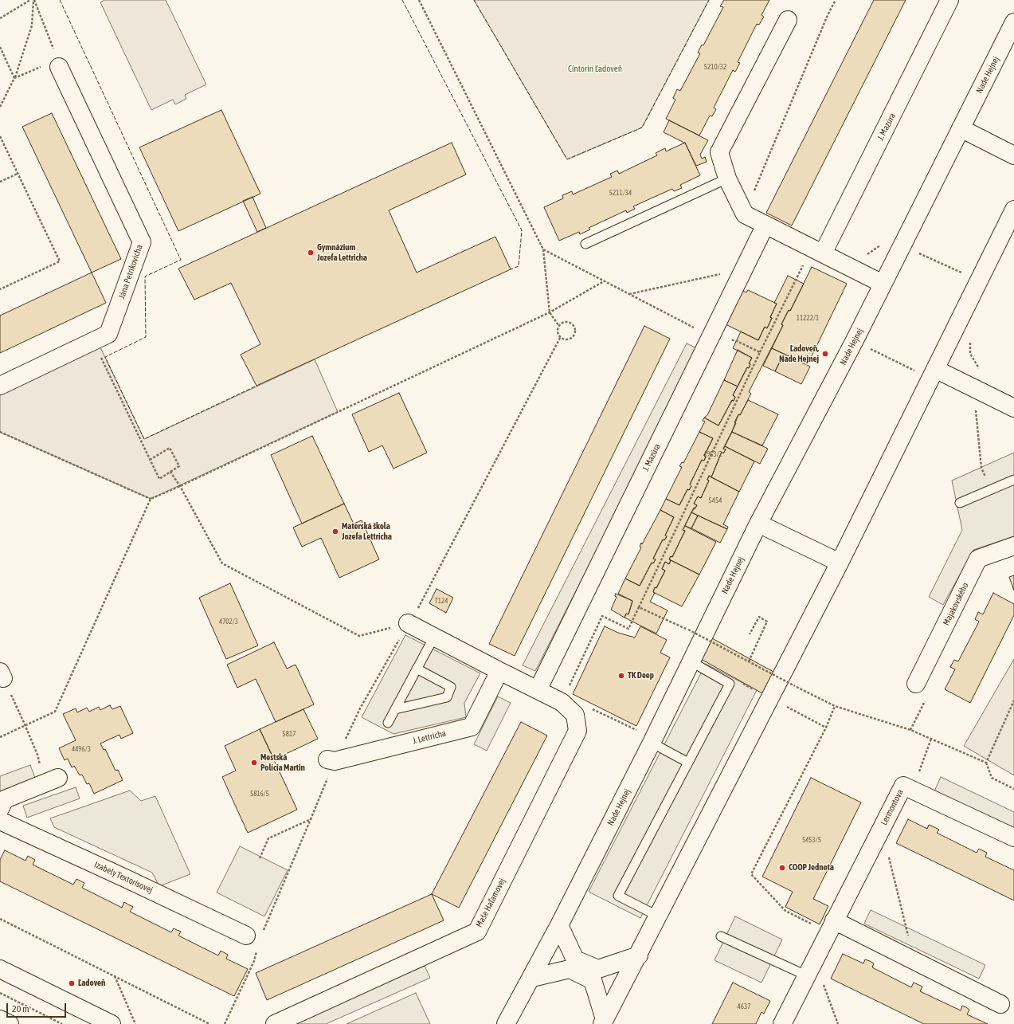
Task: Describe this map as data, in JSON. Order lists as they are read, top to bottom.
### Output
{
  "streets": {
    "street": [
      "Nade Hejnej",
      "J. Mazúra",
      "Jána Petrikovicha",
      "Majakovského",
      "J. Lettricha",
      "Lermontova",
      "Izabely Textorisovej",
      "Maše Haľamovej"
    ]
  },
  "crossings": [
    ["J. Mazúra", "Maše Haľamovej"]
  ],
  "parks": ["Cintorín Ľadoveň"],
  "places": [
    "Gymnázium Jozefa Lettricha",
    "Ľadoveň, Nade Hejnej",
    "Materská škola Jozefa Lettricha",
    "TK Deep",
    "Mestská Polícia Martin",
    "COOP Jednota",
    "Ľadoveň"
  ],
  "house_numbers": [
    "5210/32",
    "5211/34",
    "11222/1",
    "4953/2",
    "5454",
    "7124",
    "4702/3",
    "5817",
    "4496/3",
    "5816/5",
    "5453/5",
    "4637"
  ],
  "scale_bar": "20 m"
}
